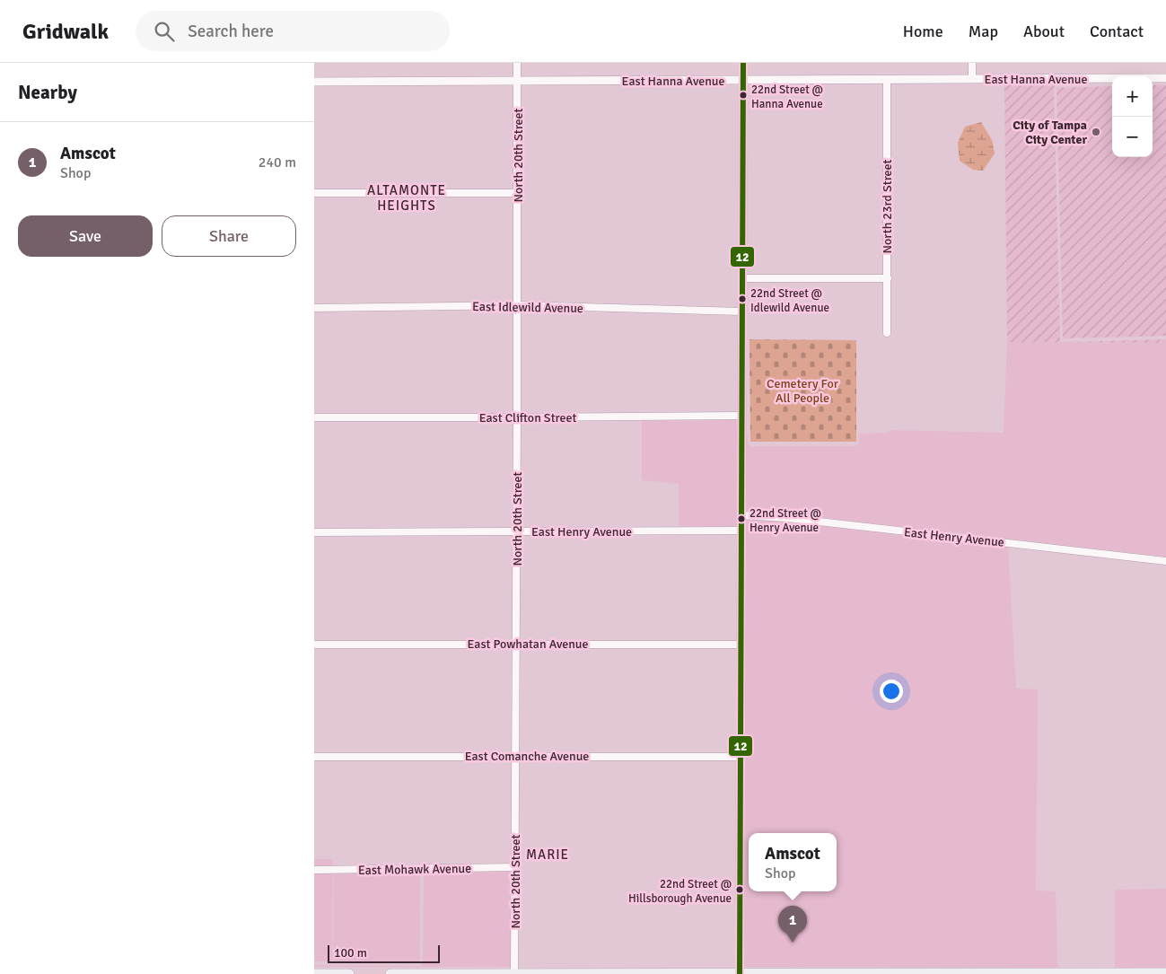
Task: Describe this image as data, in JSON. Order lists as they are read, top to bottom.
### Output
{
  "streets": {
    "street": [
      "East Hanna Avenue",
      "North 20th Street",
      "North 23rd Street",
      "East Idlewild Avenue",
      "East Clifton Street",
      "East Henry Avenue",
      "East Powhatan Avenue",
      "East Comanche Avenue",
      "East Mohawk Avenue"
    ]
  },
  "crossings": [
    ["East Hanna Avenue", "North 20th Street"],
    ["East Hanna Avenue", "North 23rd Street"],
    ["North 20th Street", "East Idlewild Avenue"],
    ["North 20th Street", "East Clifton Street"],
    ["North 20th Street", "East Henry Avenue"],
    ["North 20th Street", "East Powhatan Avenue"],
    ["North 20th Street", "East Comanche Avenue"],
    ["North 20th Street", "East Mohawk Avenue"]
  ],
  "districts": ["ALTAMONTE HEIGHTS", "MARIE"],
  "parks": ["Cemetery For All People"],
  "places": [
    "22nd Street @ Hanna Avenue",
    "City of Tampa City Center",
    "22nd Street @ Idlewild Avenue",
    "22nd Street @ Henry Avenue",
    "22nd Street @ Hillsborough Avenue"
  ],
  "lines": ["transit line 12"],
  "scale_bar": "100 m",
  "page": {
    "header": "Gridwalk",
    "search": "Search here",
    "nav": [
      "Home",
      "Map",
      "About",
      "Contact"
    ],
    "heading": "Nearby",
    "map_buttons": ["+", "−"],
    "list": [
      {
        "mark": "1",
        "name": "Amscot",
        "note": "Shop",
        "value": "240 m"
      }
    ],
    "buttons": ["Save", "Share"],
    "popup": ["Amscot", "Shop"],
    "pins": "1",
    "scale": "100 m"
  }
}
